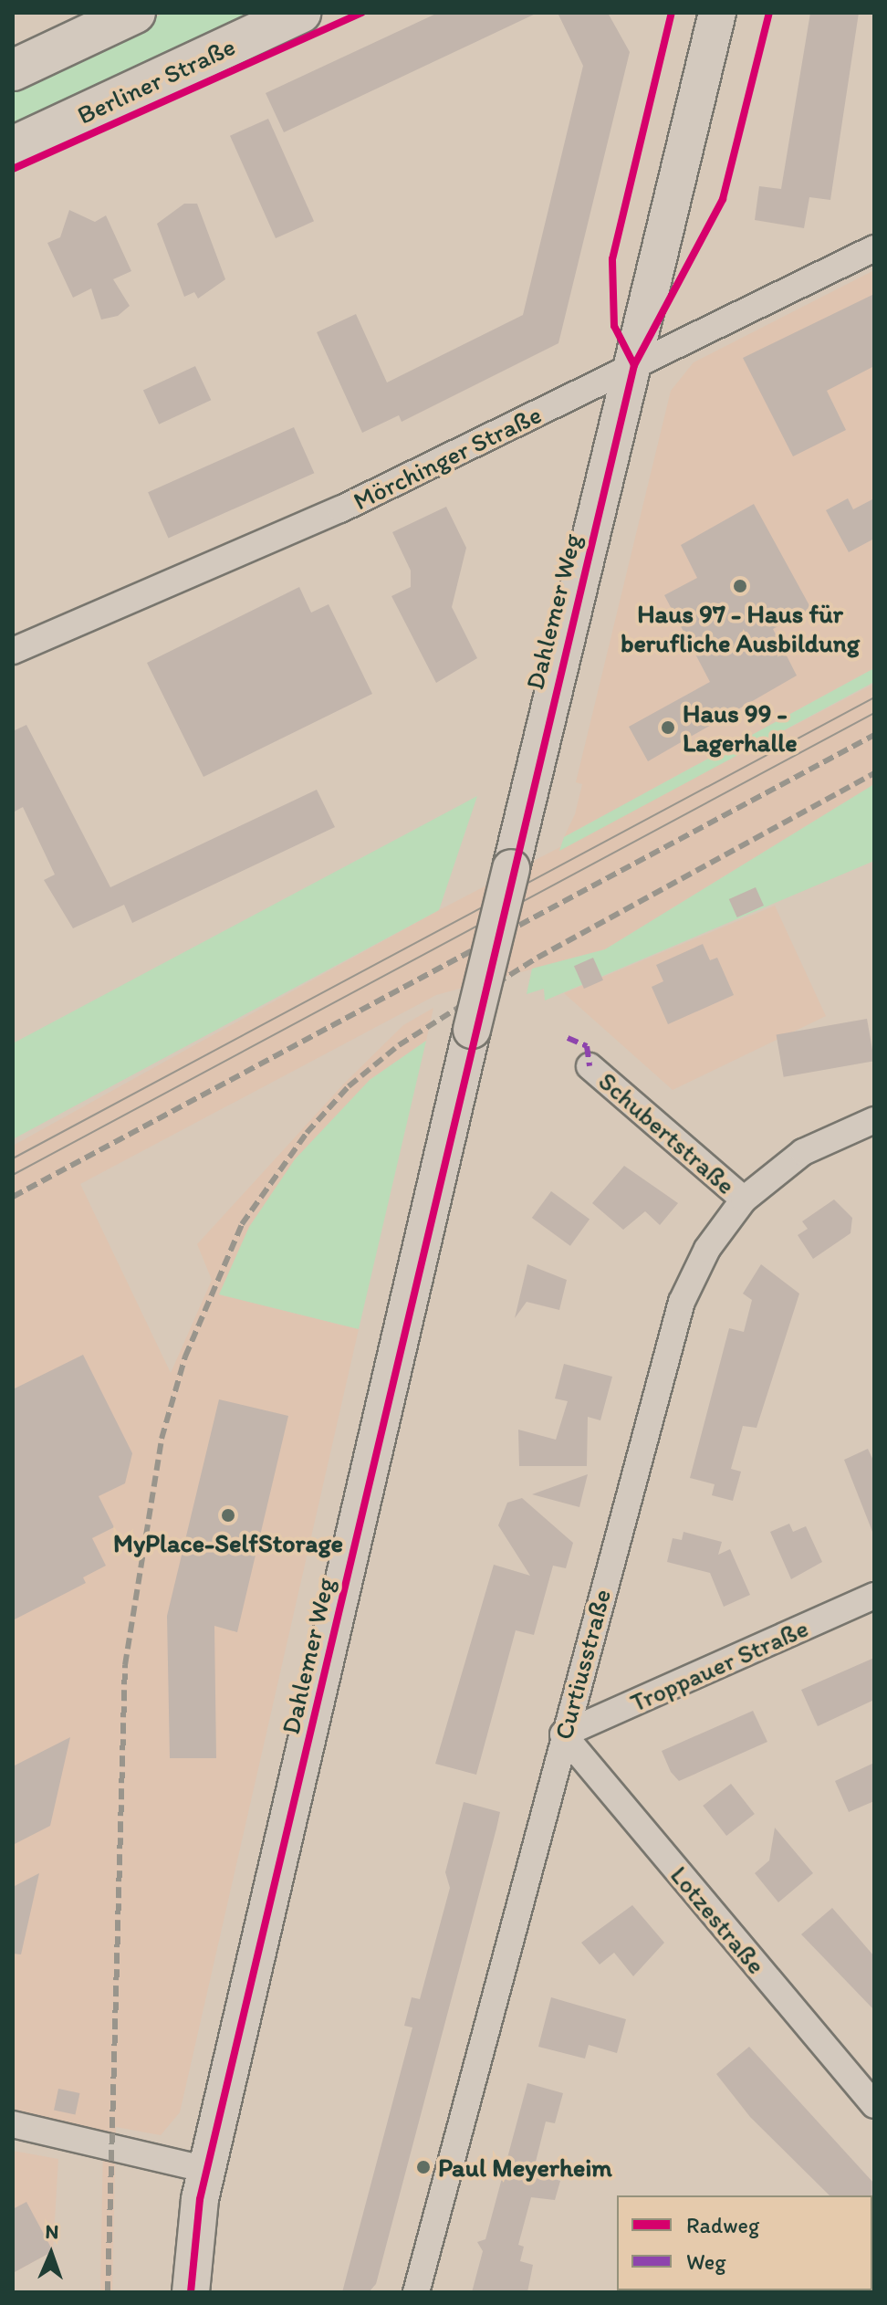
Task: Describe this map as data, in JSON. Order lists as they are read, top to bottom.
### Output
{
  "streets": {
    "main road": ["Berliner Straße", "Dahlemer Weg"],
    "street": [
      "Mörchinger Straße",
      "Schubertstraße",
      "Curtiusstraße",
      "Troppauer Straße",
      "Lotzestraße"
    ]
  },
  "crossings": [
    ["Mörchinger Straße", "Dahlemer Weg"],
    ["Schubertstraße", "Curtiusstraße"],
    ["Curtiusstraße", "Troppauer Straße"],
    ["Curtiusstraße", "Lotzestraße"],
    ["Troppauer Straße", "Lotzestraße"]
  ],
  "places": [
    "Haus 97 - Haus für berufliche Ausbildung",
    "Haus 99 - Lagerhalle",
    "MyPlace-SelfStorage",
    "Paul Meyerheim"
  ],
  "legend": ["Radweg", "Weg"],
  "north": "top"
}
